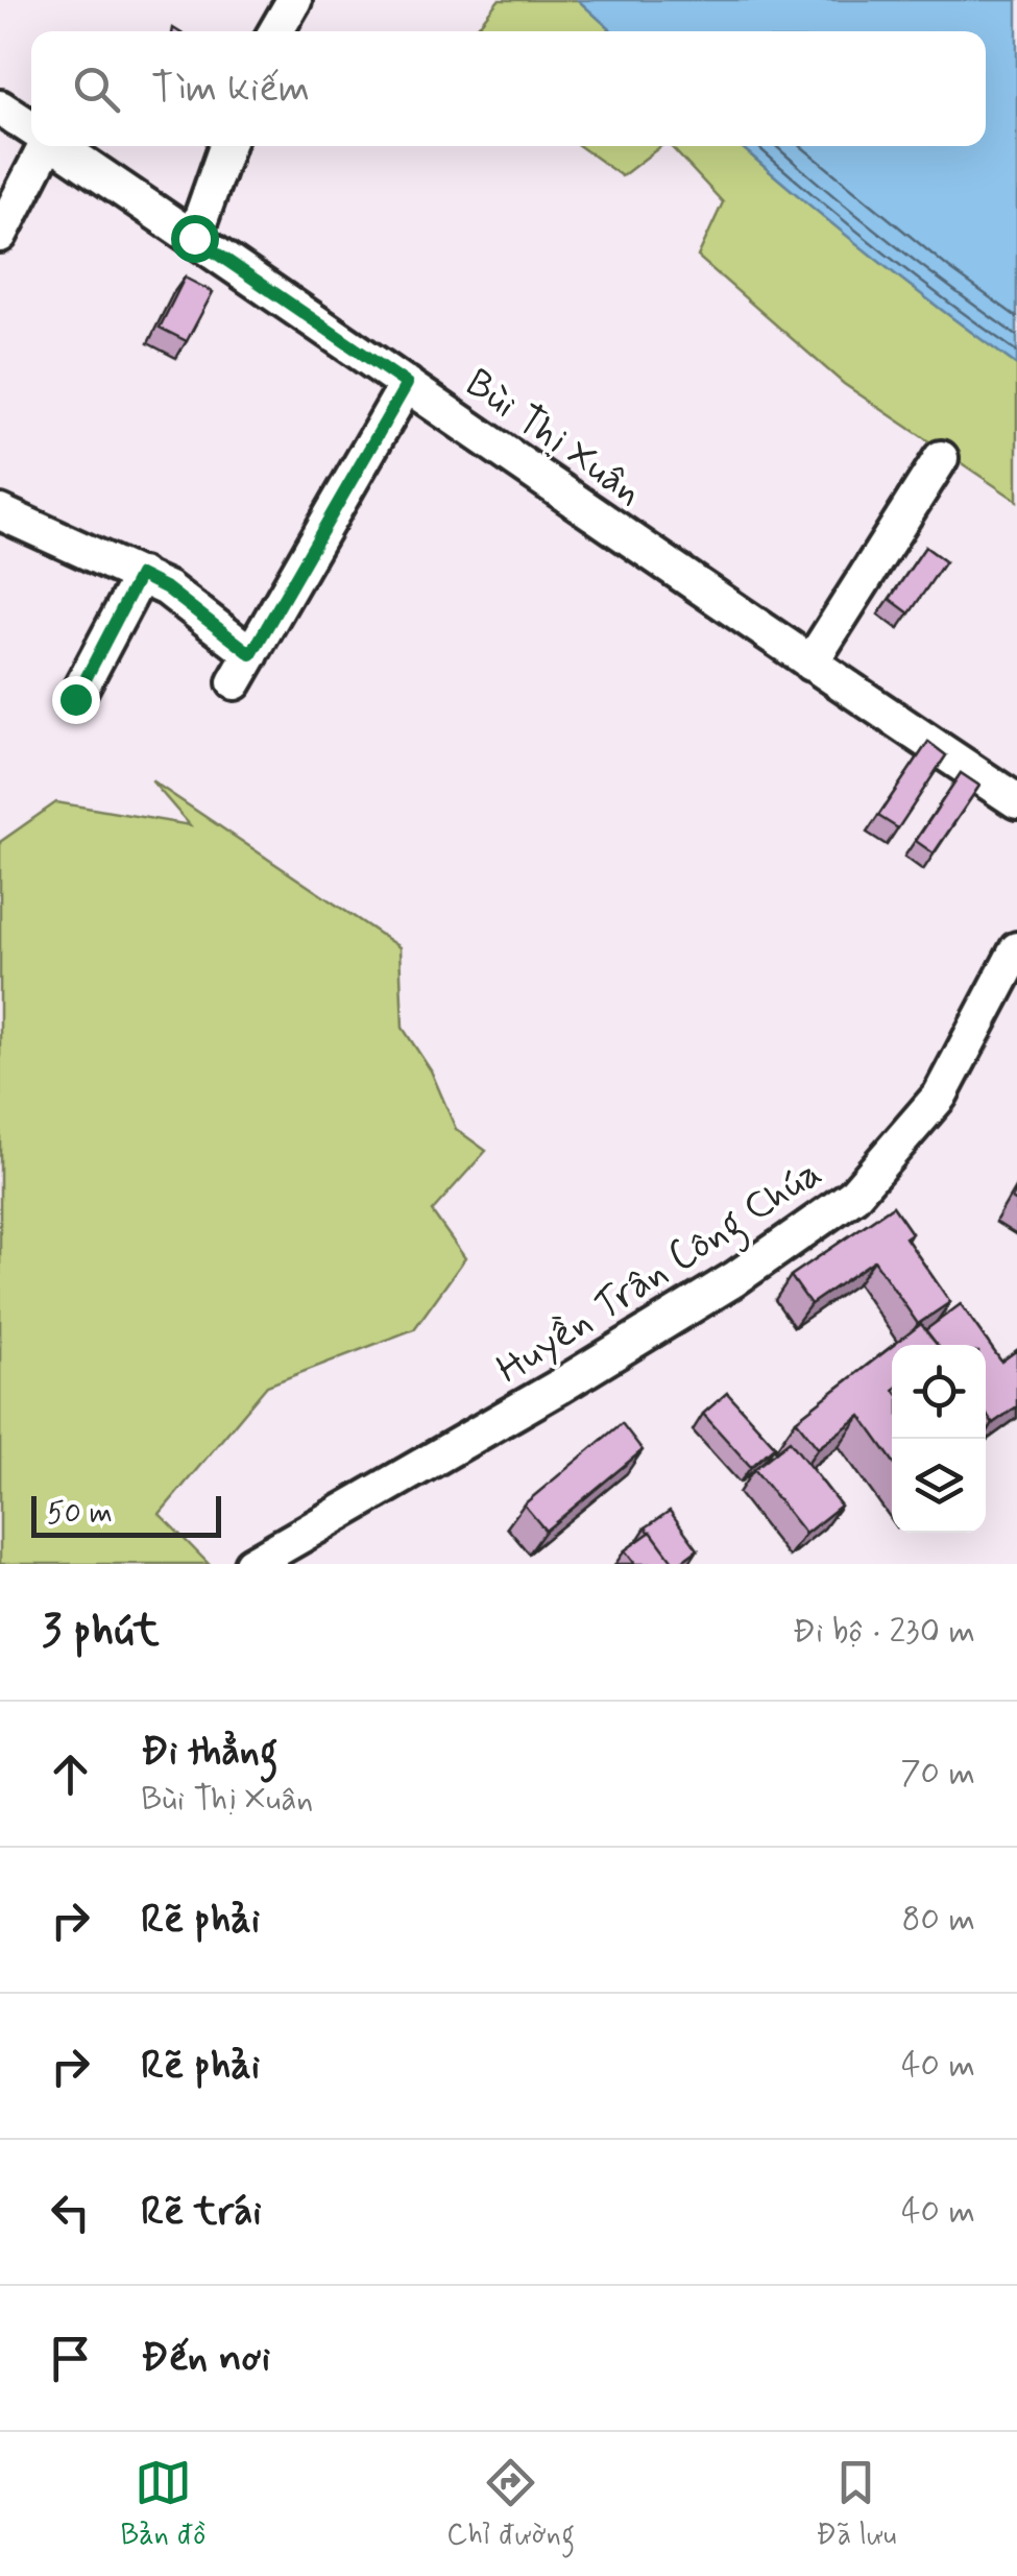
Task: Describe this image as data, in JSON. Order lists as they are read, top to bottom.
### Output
{
  "streets": {
    "street": ["Bùi Thị Xuân", "Huyền Trân Công Chúa"]
  },
  "scale_bar": "50 m",
  "page": {
    "search": "Tìm kiếm",
    "scale": "50 m",
    "heading": ["3 phút", "Đi bộ · 230 m"],
    "list": [
      ["Đi thẳng", "Bùi Thị Xuân", "70 m"],
      ["Rẽ phải", "80 m"],
      ["Rẽ phải", "40 m"],
      ["Rẽ trái", "40 m"],
      "Đến nơi"
    ],
    "nav": ["Bản đồ", "Chỉ đường", "Đã lưu"]
  }
}
